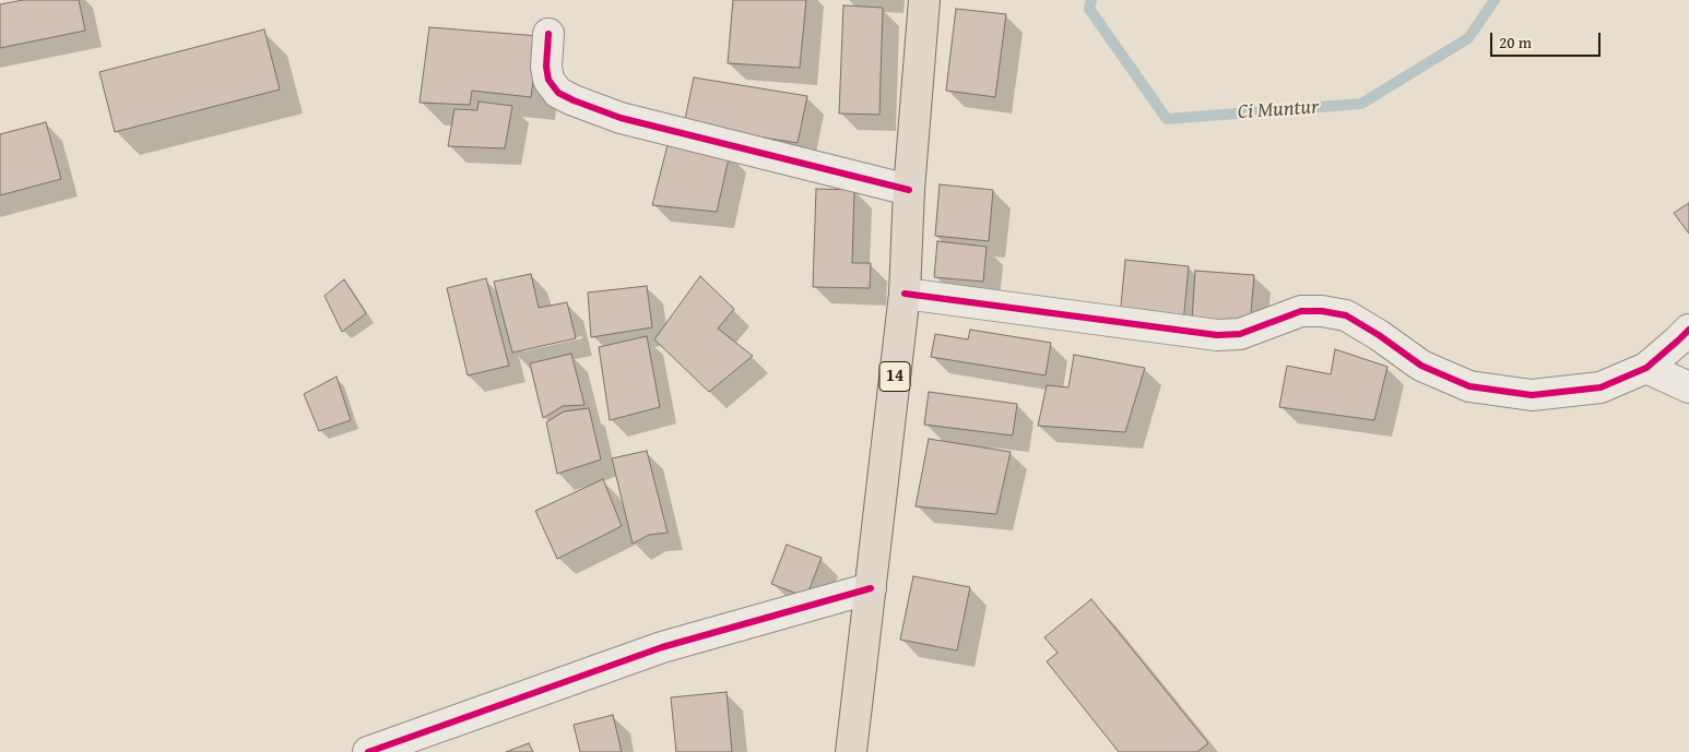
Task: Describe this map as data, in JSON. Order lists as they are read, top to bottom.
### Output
{
  "streets": {
    "highway": ["14"]
  },
  "water": ["Ci Muntur"],
  "scale_bar": "20 m"
}
